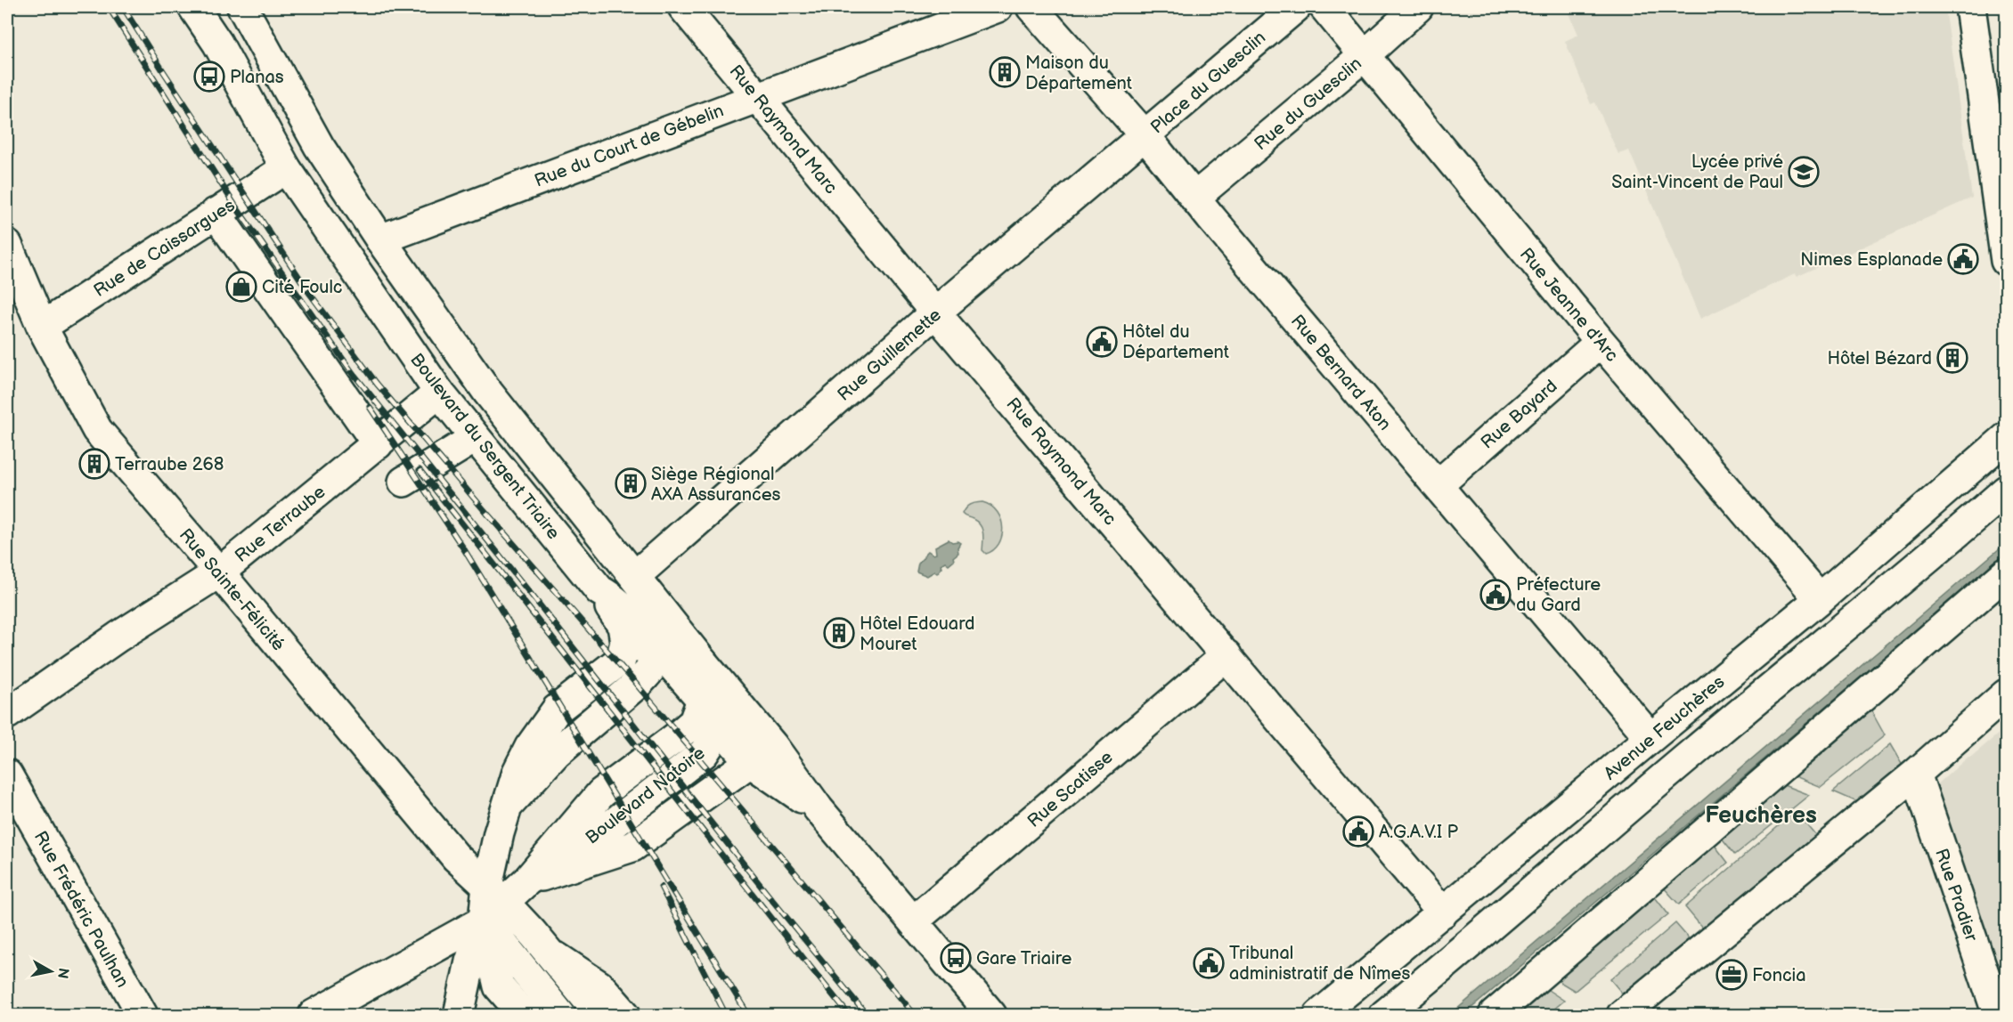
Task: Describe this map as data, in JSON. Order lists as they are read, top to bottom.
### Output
{
  "streets": {
    "street": [
      "Place du Guesclin",
      "Rue du Guesclin",
      "Rue Raymond Marc",
      "Rue du Court de Gébelin",
      "Rue de Caissargues",
      "Rue Jeanne d'Arc",
      "Rue Guillemette",
      "Rue Bernard Aton",
      "Rue Bayard",
      "Boulevard du Sergent Triaire",
      "Rue Terraube",
      "Rue Sainte-Félicité",
      "Avenue Feuchères",
      "Rue Scatisse",
      "Boulevard Natoire",
      "Rue Pradier",
      "Rue Frédéric Paulhan"
    ]
  },
  "crossings": [
    ["Place du Guesclin", "Rue Guillemette"],
    ["Place du Guesclin", "Rue Bernard Aton"],
    ["Rue du Guesclin", "Rue Jeanne d'Arc"],
    ["Rue du Guesclin", "Rue Bernard Aton"],
    ["Rue Raymond Marc", "Rue du Court de Gébelin"],
    ["Rue Raymond Marc", "Rue Guillemette"],
    ["Rue Raymond Marc", "Avenue Feuchères"],
    ["Rue Raymond Marc", "Rue Scatisse"],
    ["Rue du Court de Gébelin", "Boulevard du Sergent Triaire"],
    ["Rue de Caissargues", "Boulevard du Sergent Triaire"],
    ["Rue de Caissargues", "Rue Sainte-Félicité"],
    ["Rue Jeanne d'Arc", "Rue Bayard"],
    ["Rue Jeanne d'Arc", "Avenue Feuchères"],
    ["Rue Guillemette", "Rue Bernard Aton"],
    ["Rue Guillemette", "Boulevard du Sergent Triaire"],
    ["Rue Bernard Aton", "Rue Bayard"],
    ["Rue Bernard Aton", "Avenue Feuchères"],
    ["Boulevard du Sergent Triaire", "Rue Terraube"],
    ["Boulevard du Sergent Triaire", "Rue Scatisse"],
    ["Boulevard du Sergent Triaire", "Boulevard Natoire"],
    ["Rue Terraube", "Rue Sainte-Félicité"],
    ["Rue Sainte-Félicité", "Boulevard Natoire"]
  ],
  "districts": ["Feuchères"],
  "places": {
    "building": [
      "Maison du Département",
      "Hôtel Bézard",
      "Terraube 268",
      "Siège Régional AXA Assurances",
      "Hôtel Edouard Mouret"
    ],
    "bus stop": ["Planas", "Gare Triaire"],
    "school or university": ["Lycée privé Saint-Vincent de Paul"],
    "public building": [
      "Nimes Esplanade",
      "Hôtel du Département",
      "Préfecture du Gard",
      "A.G.A.V.I P",
      "Tribunal administratif de Nîmes"
    ],
    "shop": ["Cité Foulc"],
    "office": ["Foncia"]
  },
  "north": "right"
}
